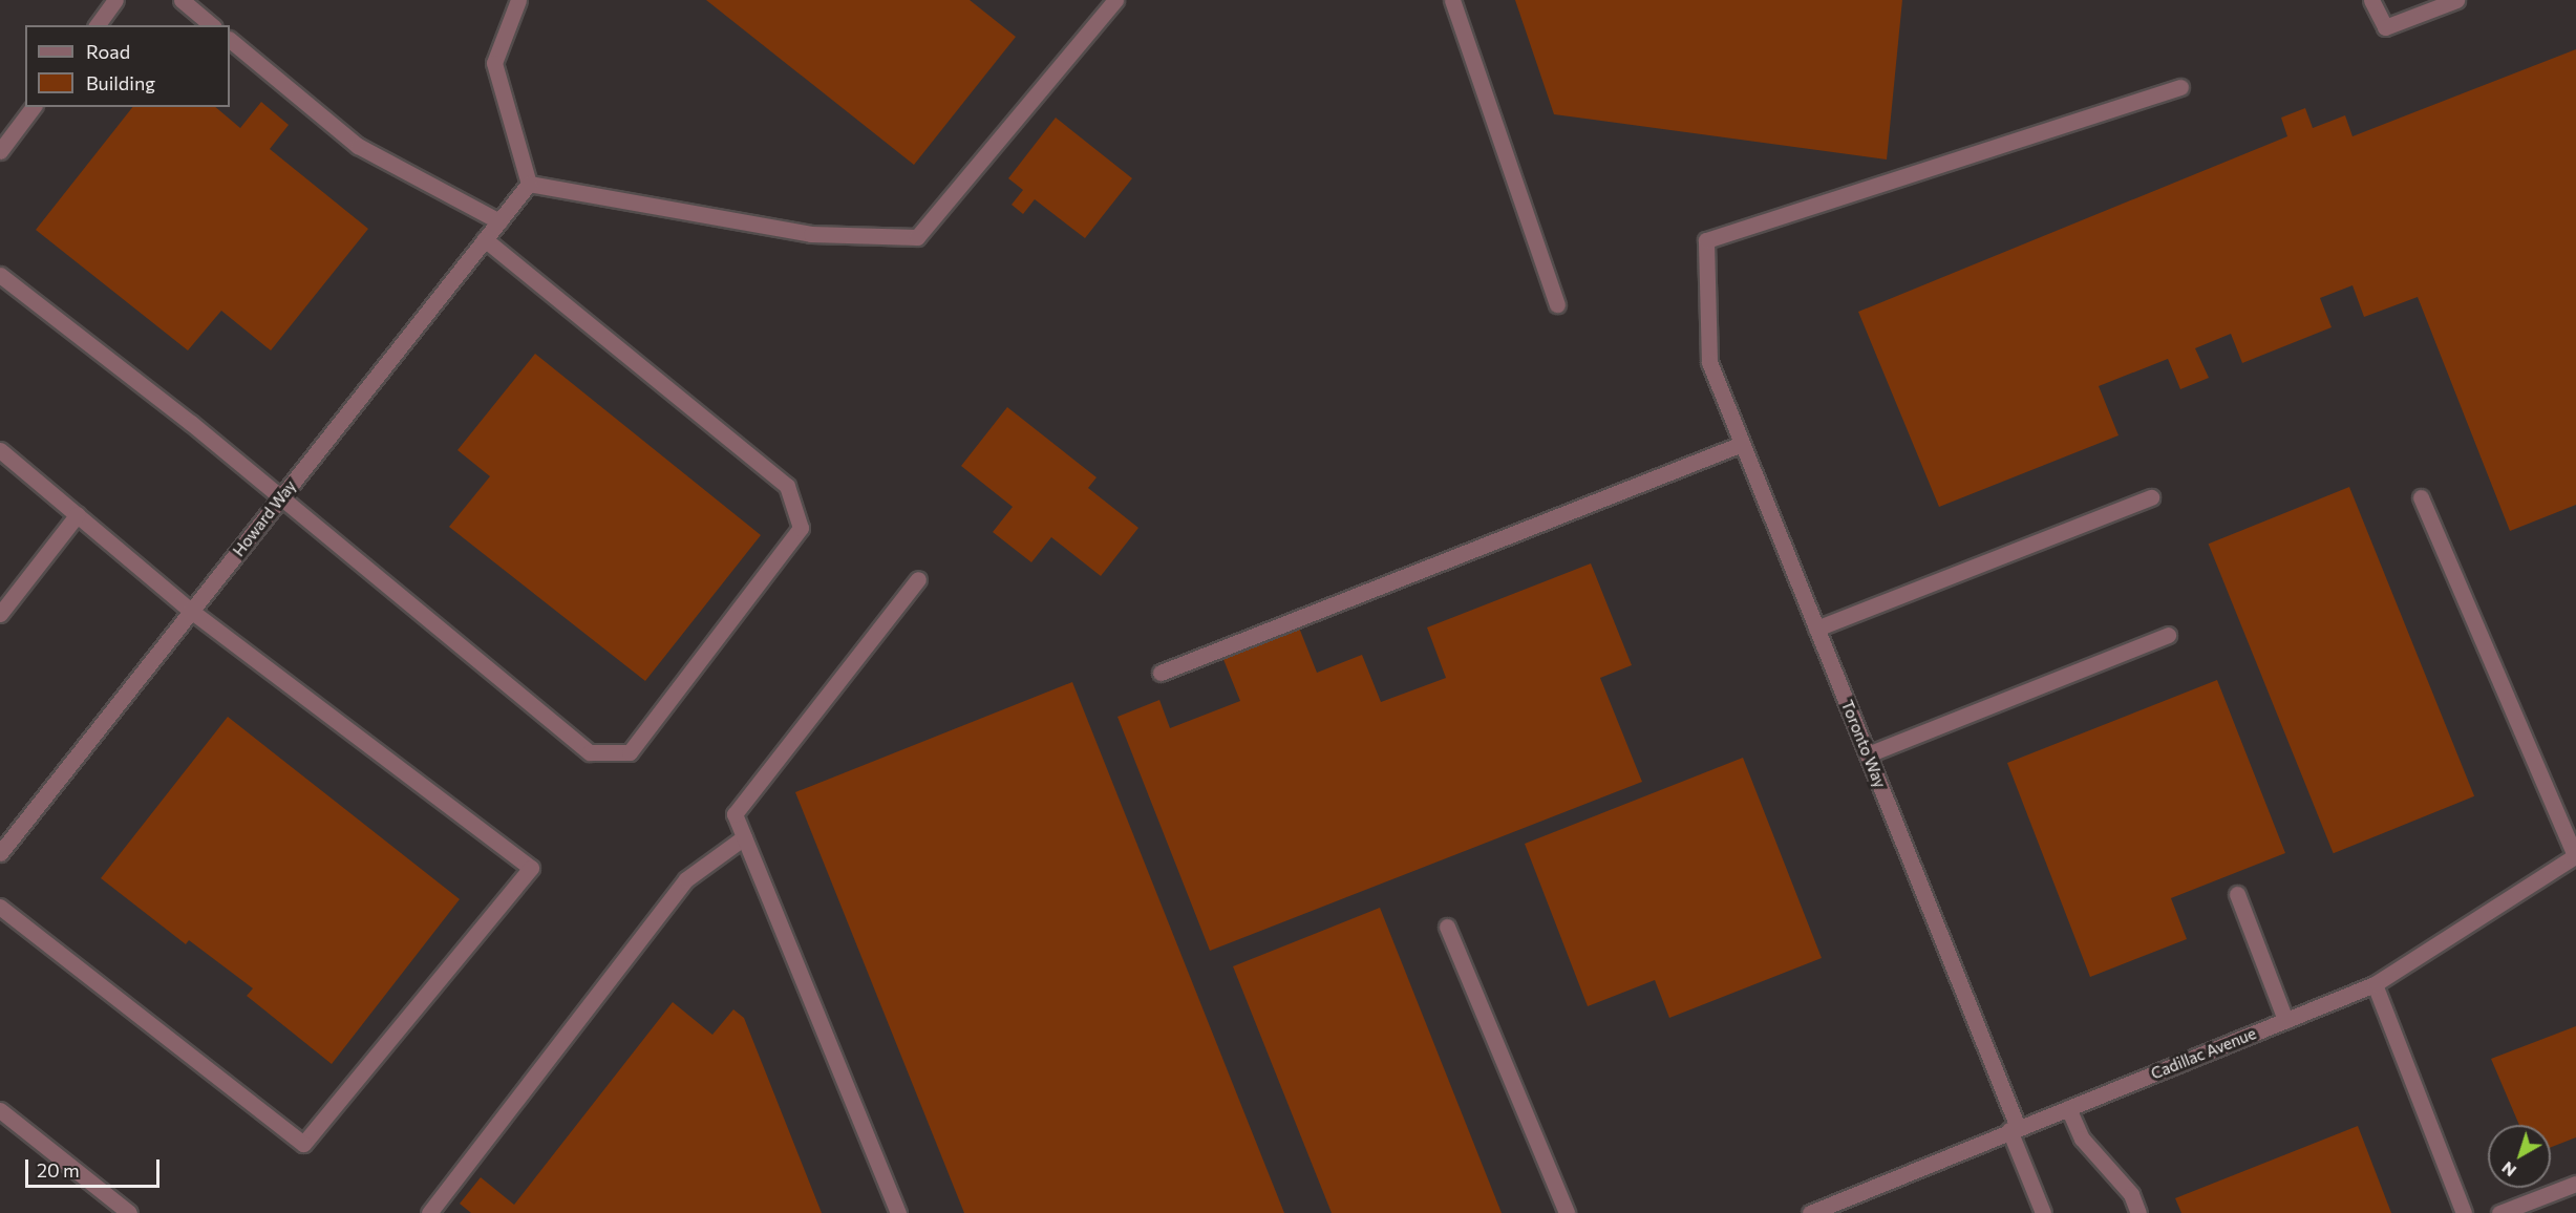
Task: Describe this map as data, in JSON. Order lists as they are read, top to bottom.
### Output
{
  "streets": {
    "street": ["Howard Way", "Toronto Way", "Cadillac Avenue"]
  },
  "crossings": [
    ["Toronto Way", "Cadillac Avenue"]
  ],
  "legend": ["Road", "Building"],
  "scale_bar": "20 m",
  "north": "bottom left"
}
